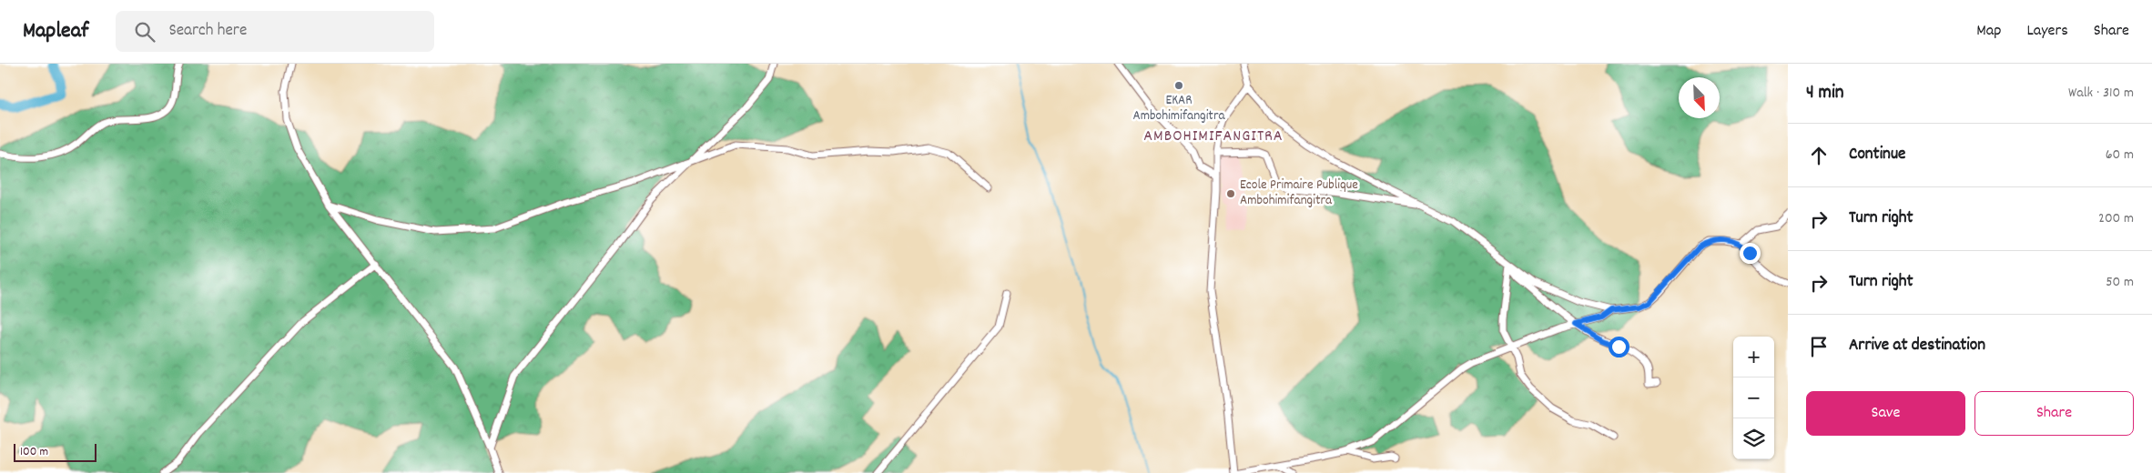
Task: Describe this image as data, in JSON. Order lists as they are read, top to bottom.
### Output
{
  "districts": ["AMBOHIMIFANGITRA"],
  "places": ["EKAR Ambohimifangitra", "Ecole Primaire Publique Ambohimifangitra"],
  "scale_bar": "100 m",
  "north": "bottom right",
  "page": {
    "header": "Mapleaf",
    "search": "Search here",
    "nav": ["Map", "Layers", "Share"],
    "heading": ["4 min", "Walk · 310 m"],
    "list": [
      ["Continue", "60 m"],
      ["Turn right", "200 m"],
      ["Turn right", "50 m"],
      "Arrive at destination"
    ],
    "map_buttons": ["+", "−"],
    "buttons": ["Save", "Share"],
    "scale": "100 m"
  }
}
